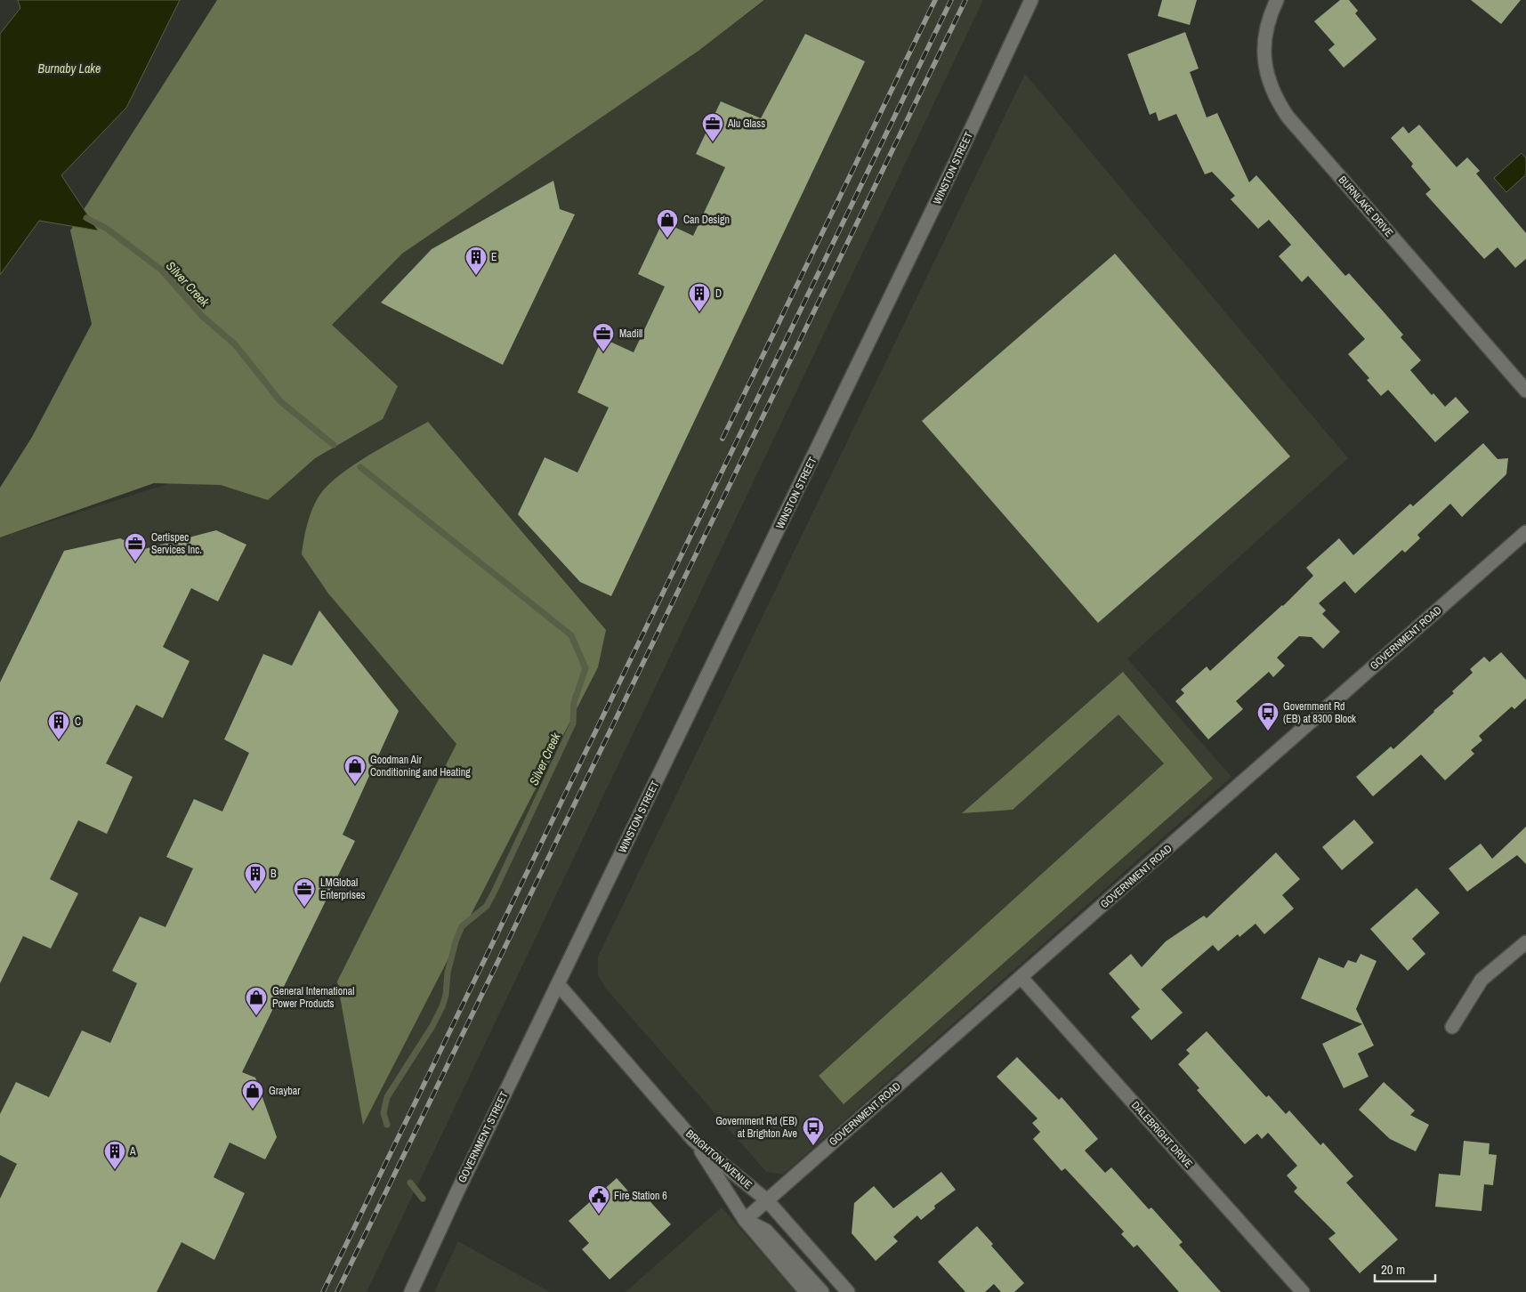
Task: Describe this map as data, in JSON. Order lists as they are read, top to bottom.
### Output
{
  "streets": {
    "street": [
      "WINSTON STREET",
      "BURNLAKE DRIVE",
      "GOVERNMENT ROAD",
      "DALEBRIGHT DRIVE",
      "GOVERNMENT STREET",
      "BRIGHTON AVENUE"
    ]
  },
  "crossings": [
    ["WINSTON STREET", "GOVERNMENT STREET"],
    ["WINSTON STREET", "BRIGHTON AVENUE"],
    ["GOVERNMENT ROAD", "DALEBRIGHT DRIVE"],
    ["GOVERNMENT ROAD", "BRIGHTON AVENUE"],
    ["GOVERNMENT STREET", "BRIGHTON AVENUE"]
  ],
  "water": ["Burnaby Lake", "Silver Creek"],
  "places": {
    "office": [
      "Alu Glass",
      "Madill",
      "Certispec Services Inc.",
      "LMGlobal Enterprises"
    ],
    "shop": [
      "Can Design",
      "Goodman Air Conditioning and Heating",
      "General International Power Products",
      "Graybar"
    ],
    "building": [
      "E",
      "D",
      "C",
      "B",
      "A"
    ],
    "bus stop": ["Government Rd (EB) at 8300 Block", "Government Rd (EB) at Brighton Ave"],
    "public building": ["Fire Station 6"]
  },
  "scale_bar": "20 m"
}
